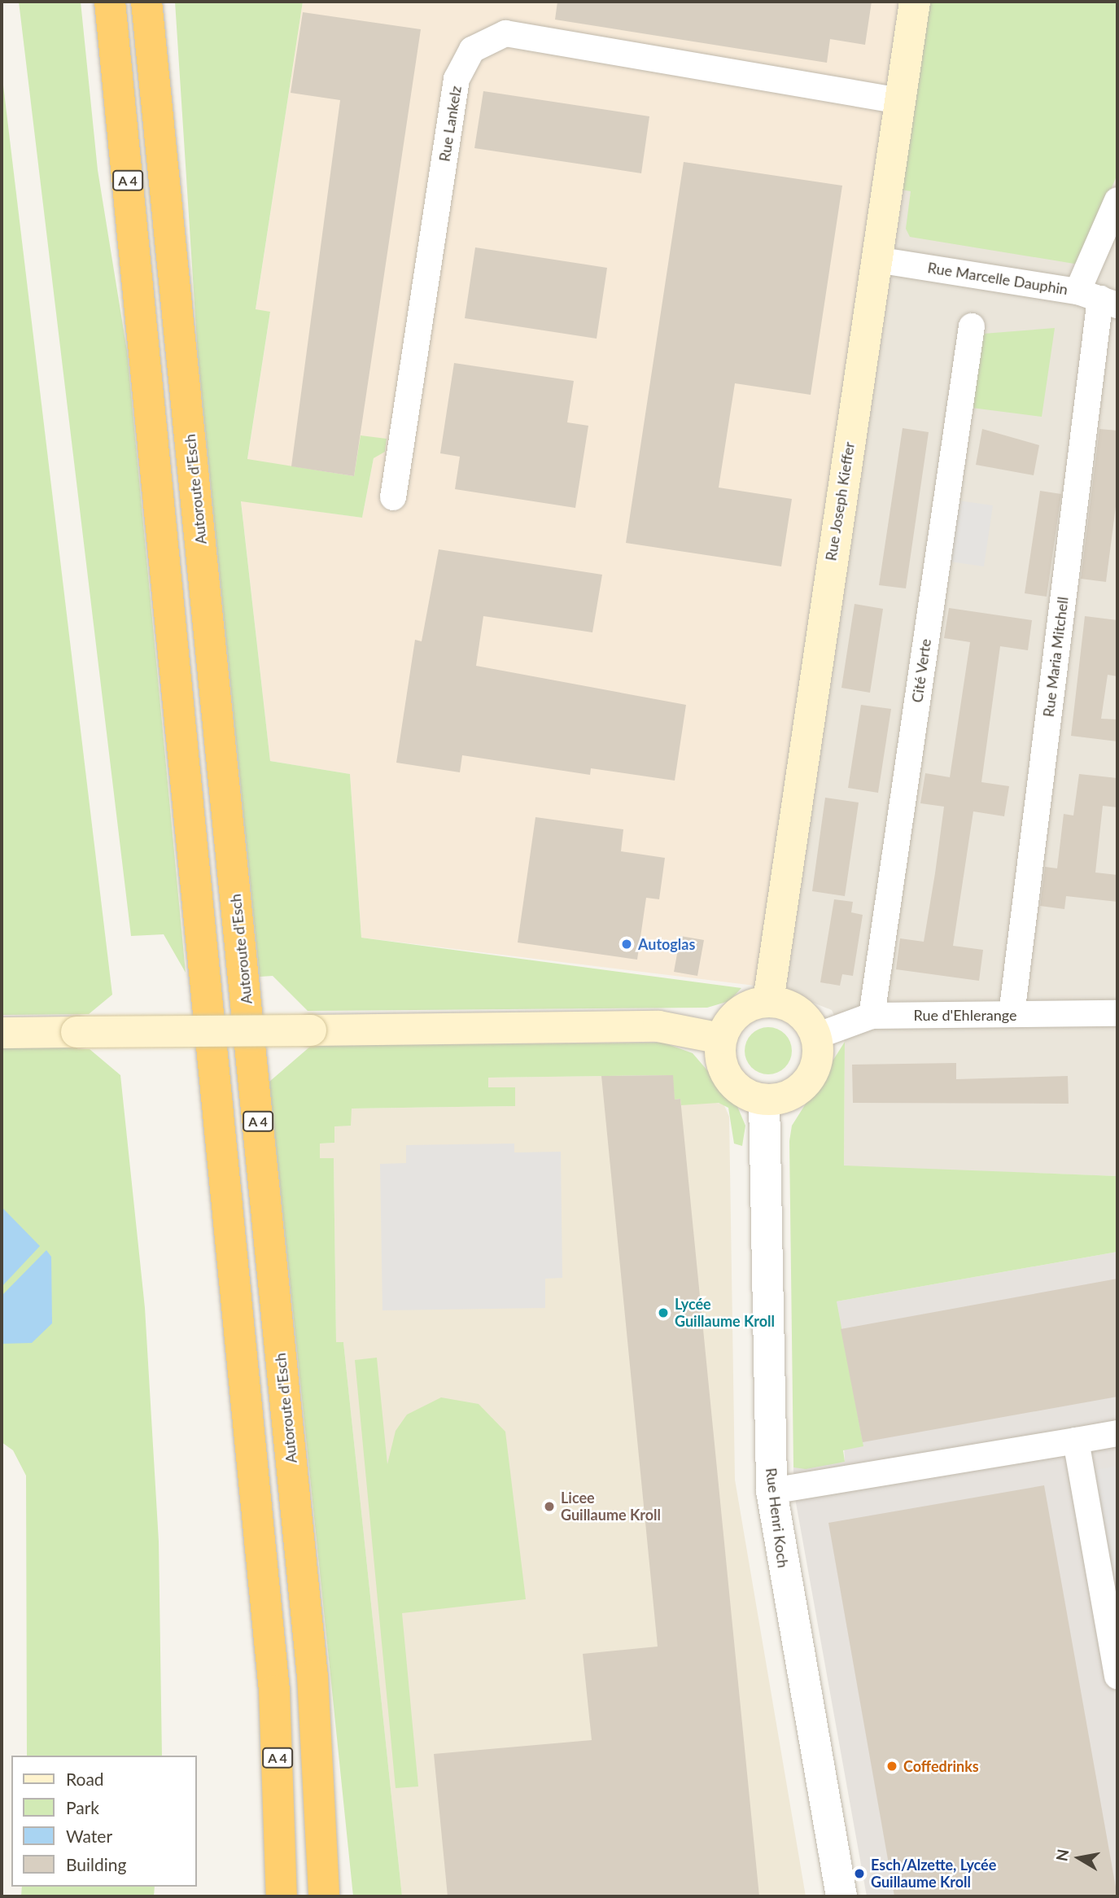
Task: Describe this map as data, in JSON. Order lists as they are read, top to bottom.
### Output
{
  "streets": {
    "highway": ["A 4", "Autoroute d'Esch"],
    "main road": ["Rue Joseph Kieffer"],
    "street": [
      "Rue Lankelz",
      "Rue Marcelle Dauphin",
      "Rue Maria Mitchell",
      "Cité Verte",
      "Rue d'Ehlerange",
      "Rue Henri Koch"
    ]
  },
  "crossings": [
    ["Rue Lankelz", "Rue Joseph Kieffer"],
    ["Rue Marcelle Dauphin", "Rue Joseph Kieffer"],
    ["Rue Marcelle Dauphin", "Rue Maria Mitchell"],
    ["Rue Joseph Kieffer", "Rue d'Ehlerange"],
    ["Rue Joseph Kieffer", "Rue Henri Koch"],
    ["Rue Maria Mitchell", "Rue d'Ehlerange"],
    ["Cité Verte", "Rue d'Ehlerange"],
    ["Rue d'Ehlerange", "Rue Henri Koch"]
  ],
  "places": [
    "Autoglas",
    "Lycée Guillaume Kroll",
    "Licee Guillaume Kroll",
    "Coffedrinks",
    "Esch/Alzette, Lycée Guillaume Kroll"
  ],
  "legend": [
    "Road",
    "Park",
    "Water",
    "Building"
  ],
  "north": "left"
}
